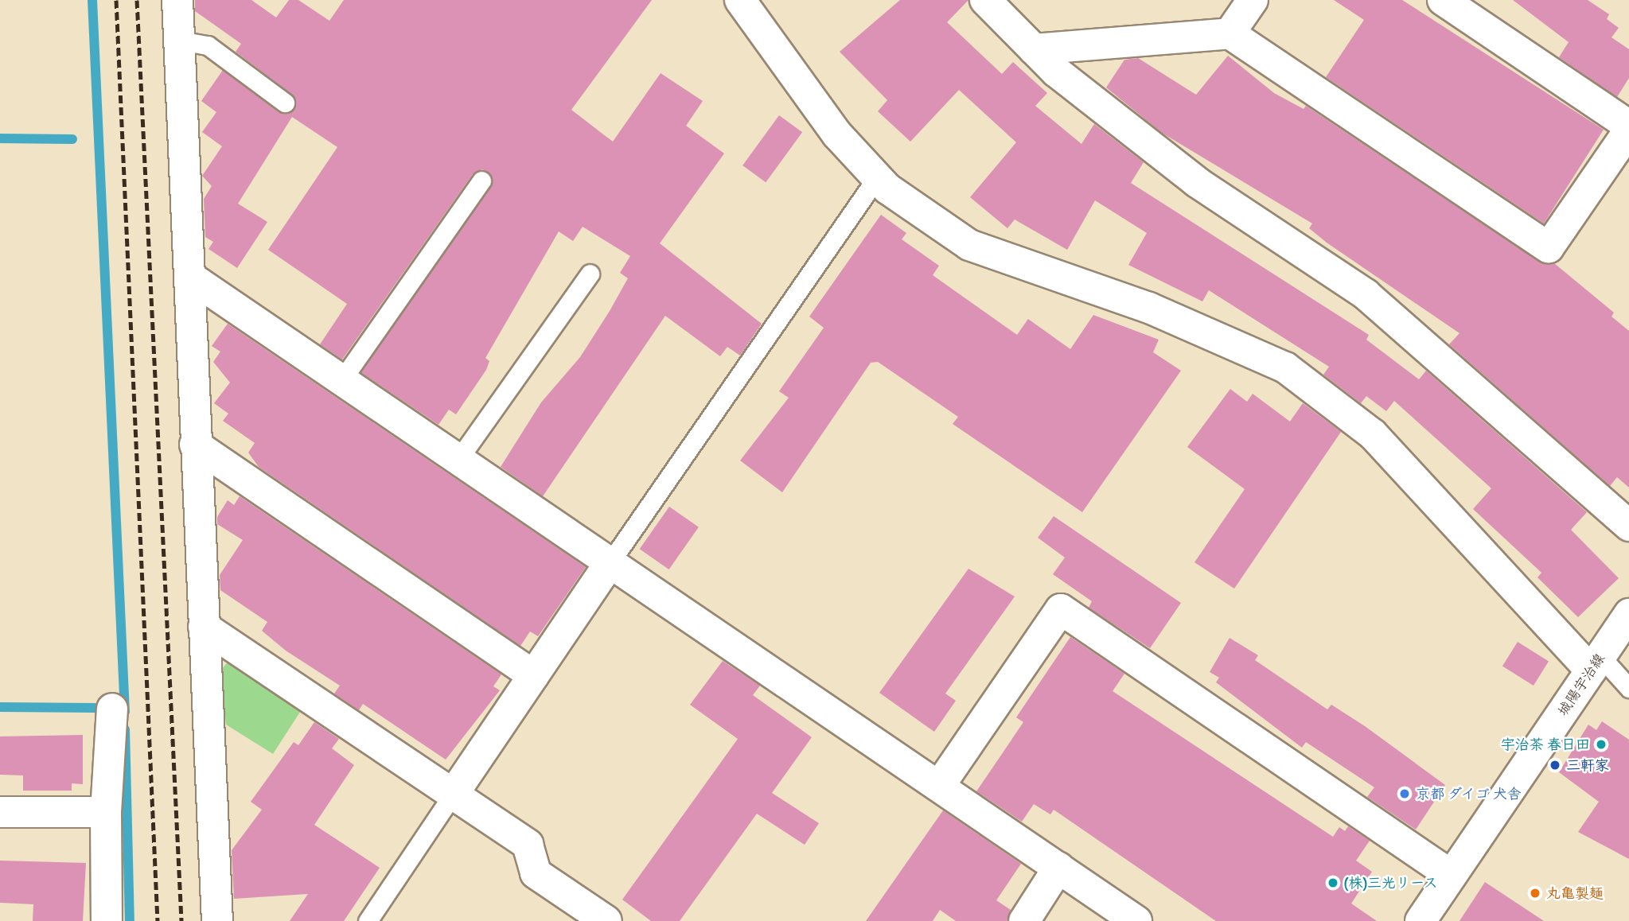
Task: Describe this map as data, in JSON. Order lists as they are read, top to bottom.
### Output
{
  "streets": {
    "street": ["城陽宇治線"]
  },
  "places": [
    "宇治茶 春日田",
    "三軒家",
    "京都 ダイゴ 犬舎",
    "(株)三光リース",
    "丸亀製麺"
  ]
}
